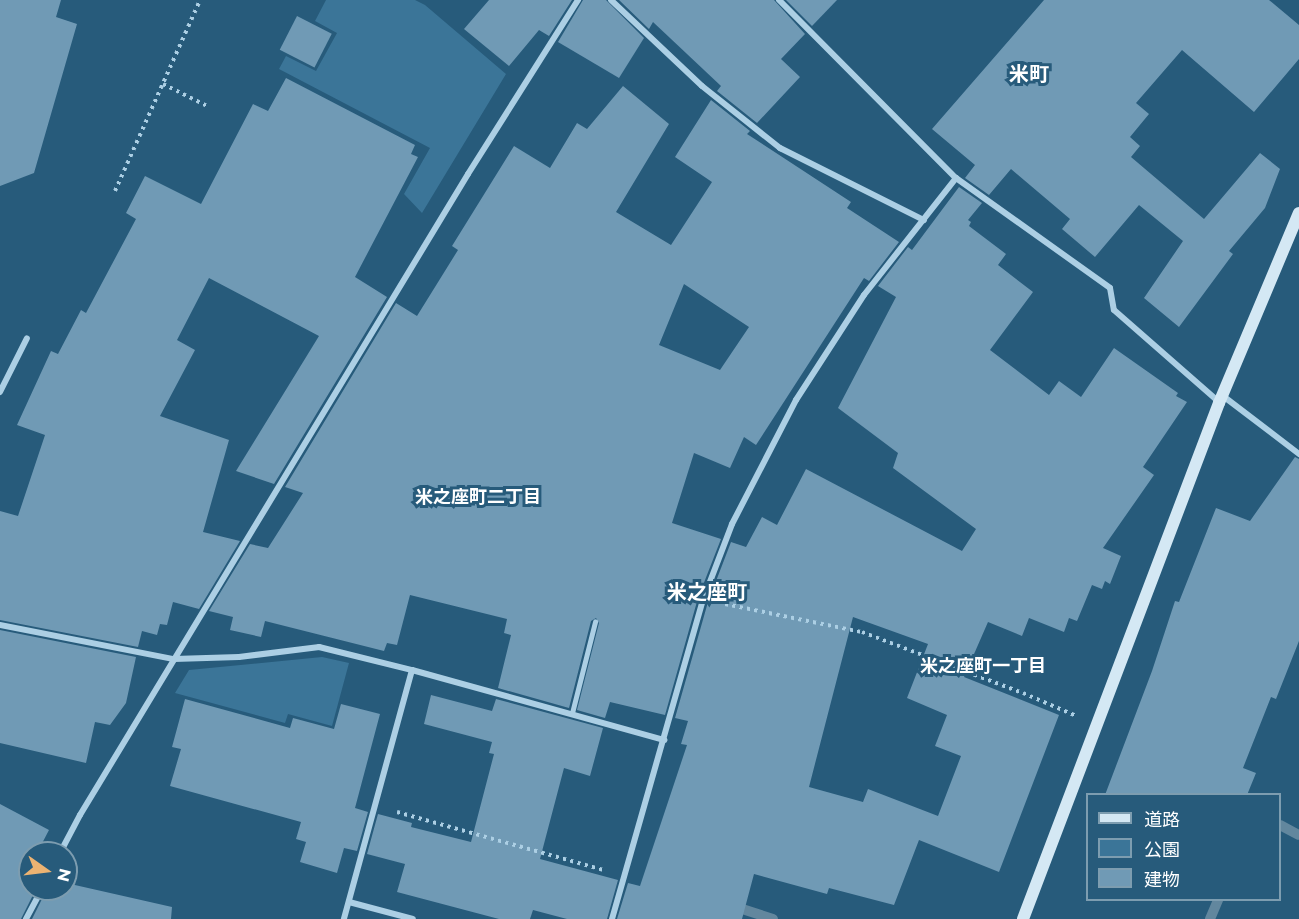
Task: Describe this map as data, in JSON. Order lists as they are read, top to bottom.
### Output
{
  "districts": [
    "米町",
    "米之座町二丁目",
    "米之座町",
    "米之座町一丁目"
  ],
  "legend": ["道路", "公園", "建物"],
  "north": "right"
}
